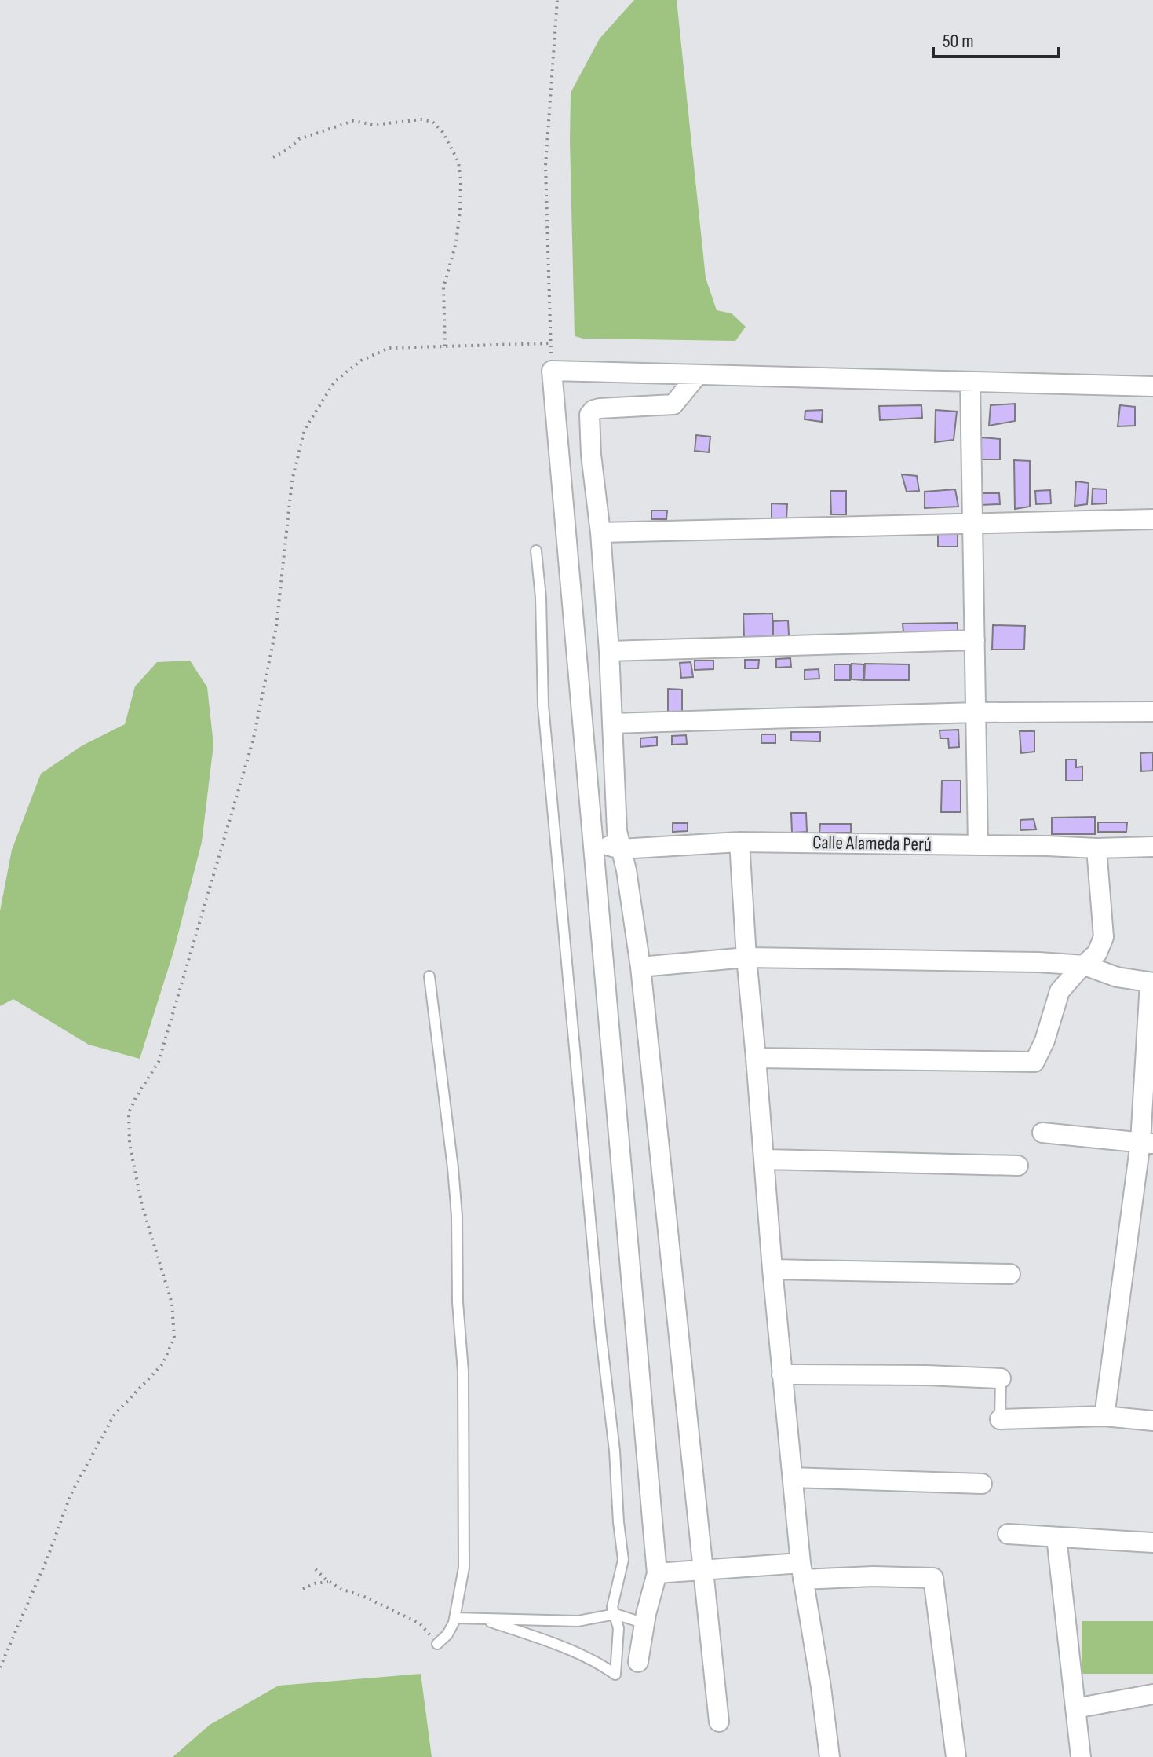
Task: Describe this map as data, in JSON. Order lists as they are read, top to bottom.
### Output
{
  "streets": {
    "street": ["Calle Alameda Perú"]
  },
  "scale_bar": "50 m"
}
